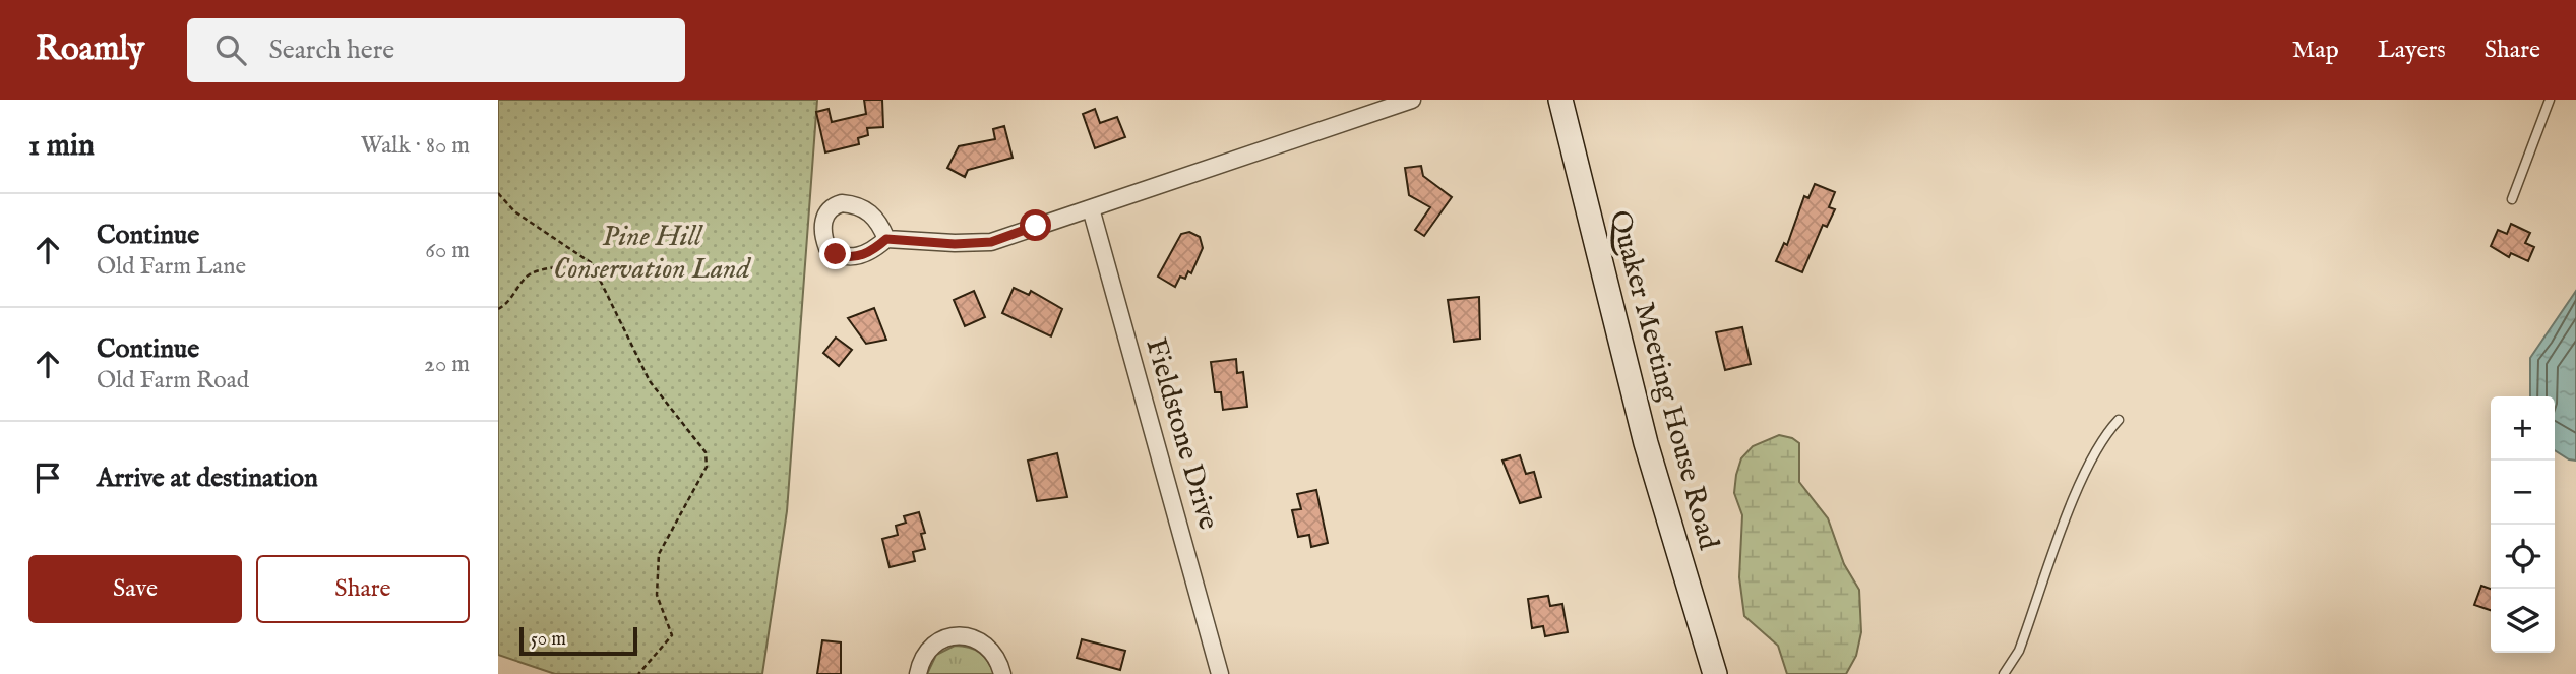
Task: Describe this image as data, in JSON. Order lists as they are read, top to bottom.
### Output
{
  "streets": {
    "main road": ["Quaker Meeting House Road"],
    "street": ["Fieldstone Drive"]
  },
  "parks": ["Pine Hill Conservation Land"],
  "scale_bar": "50 m",
  "page": {
    "header": "Roamly",
    "search": "Search here",
    "nav": ["Map", "Layers", "Share"],
    "heading": ["1 min", "Walk · 80 m"],
    "list": [
      ["Continue", "Old Farm Lane", "60 m"],
      ["Continue", "Old Farm Road", "20 m"],
      "Arrive at destination"
    ],
    "map_buttons": ["+", "−"],
    "buttons": ["Save", "Share"],
    "scale": "50 m"
  }
}
